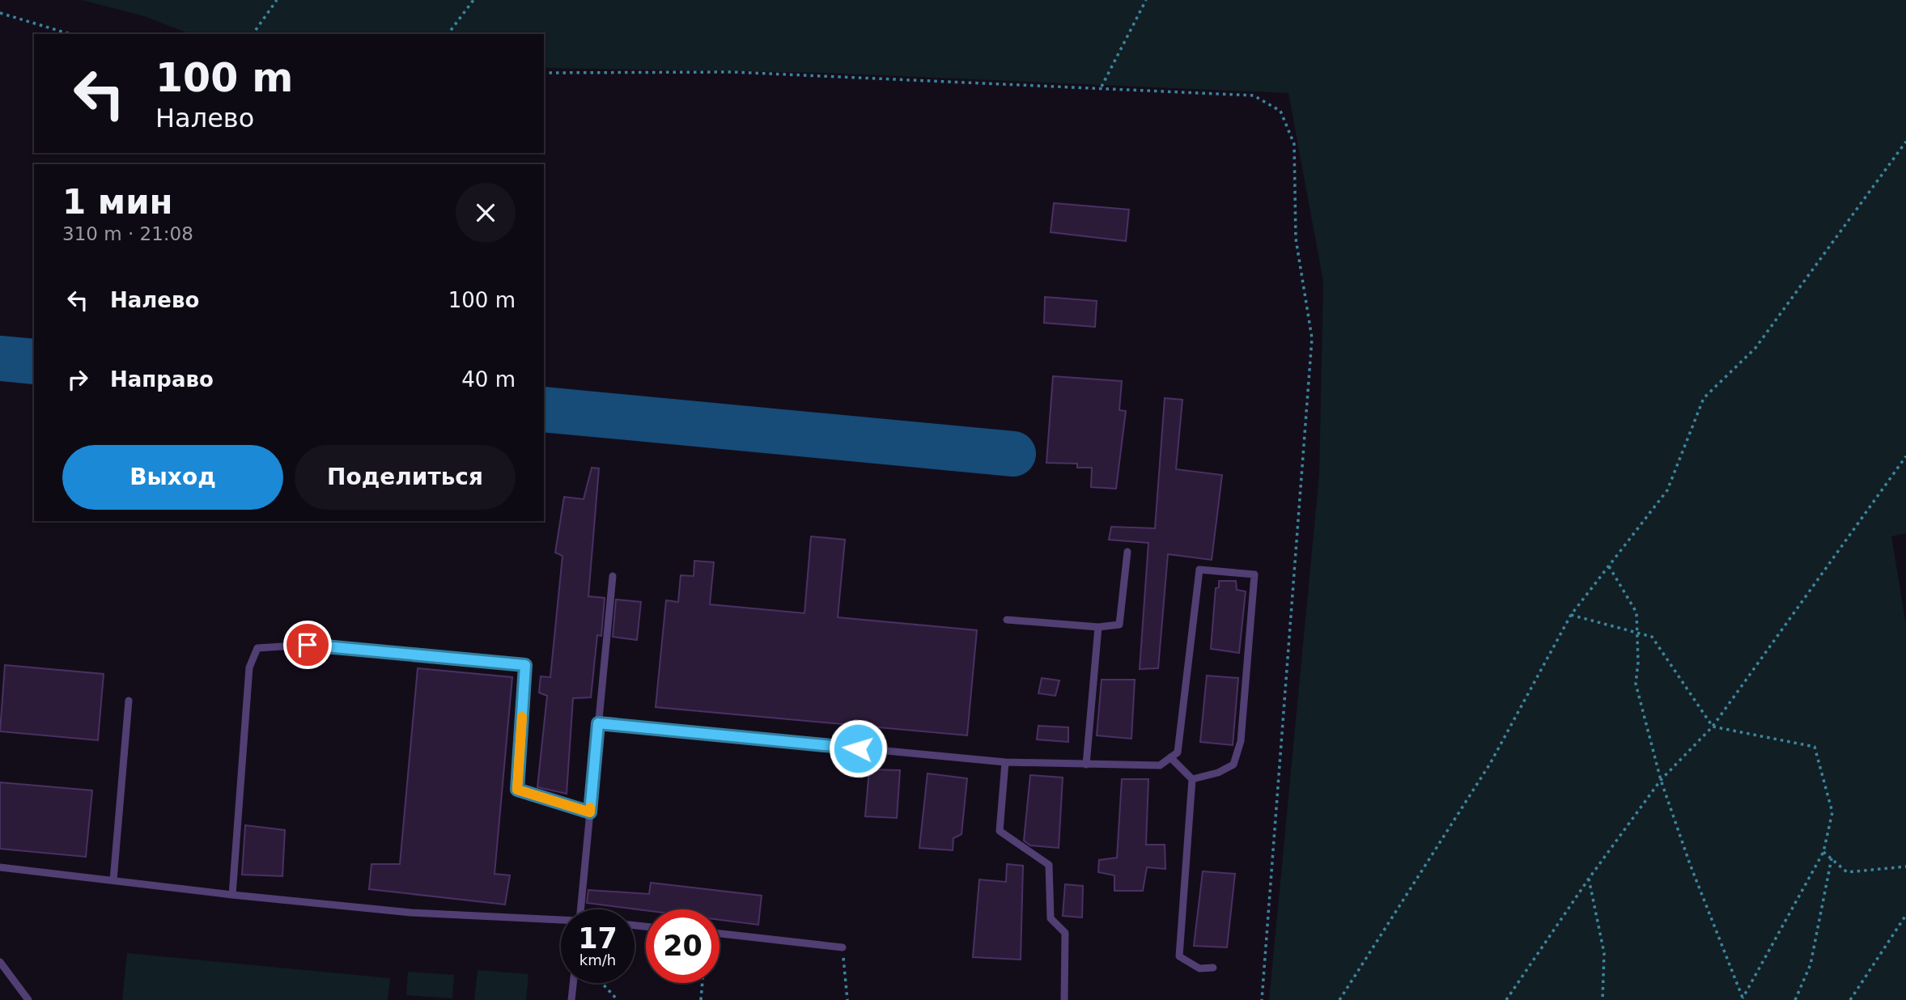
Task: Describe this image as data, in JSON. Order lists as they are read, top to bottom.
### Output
{
  "page": {
    "turn": ["100 m", "Налево"],
    "heading": ["1 мин", "310 m · 21:08"],
    "list": [
      {
        "name": "Налево",
        "value": "100 m"
      },
      {
        "name": "Направо",
        "value": "40 m"
      }
    ],
    "buttons": ["Выход", "Поделиться"],
    "speed": "17 km/h",
    "limit": "20"
  }
}
